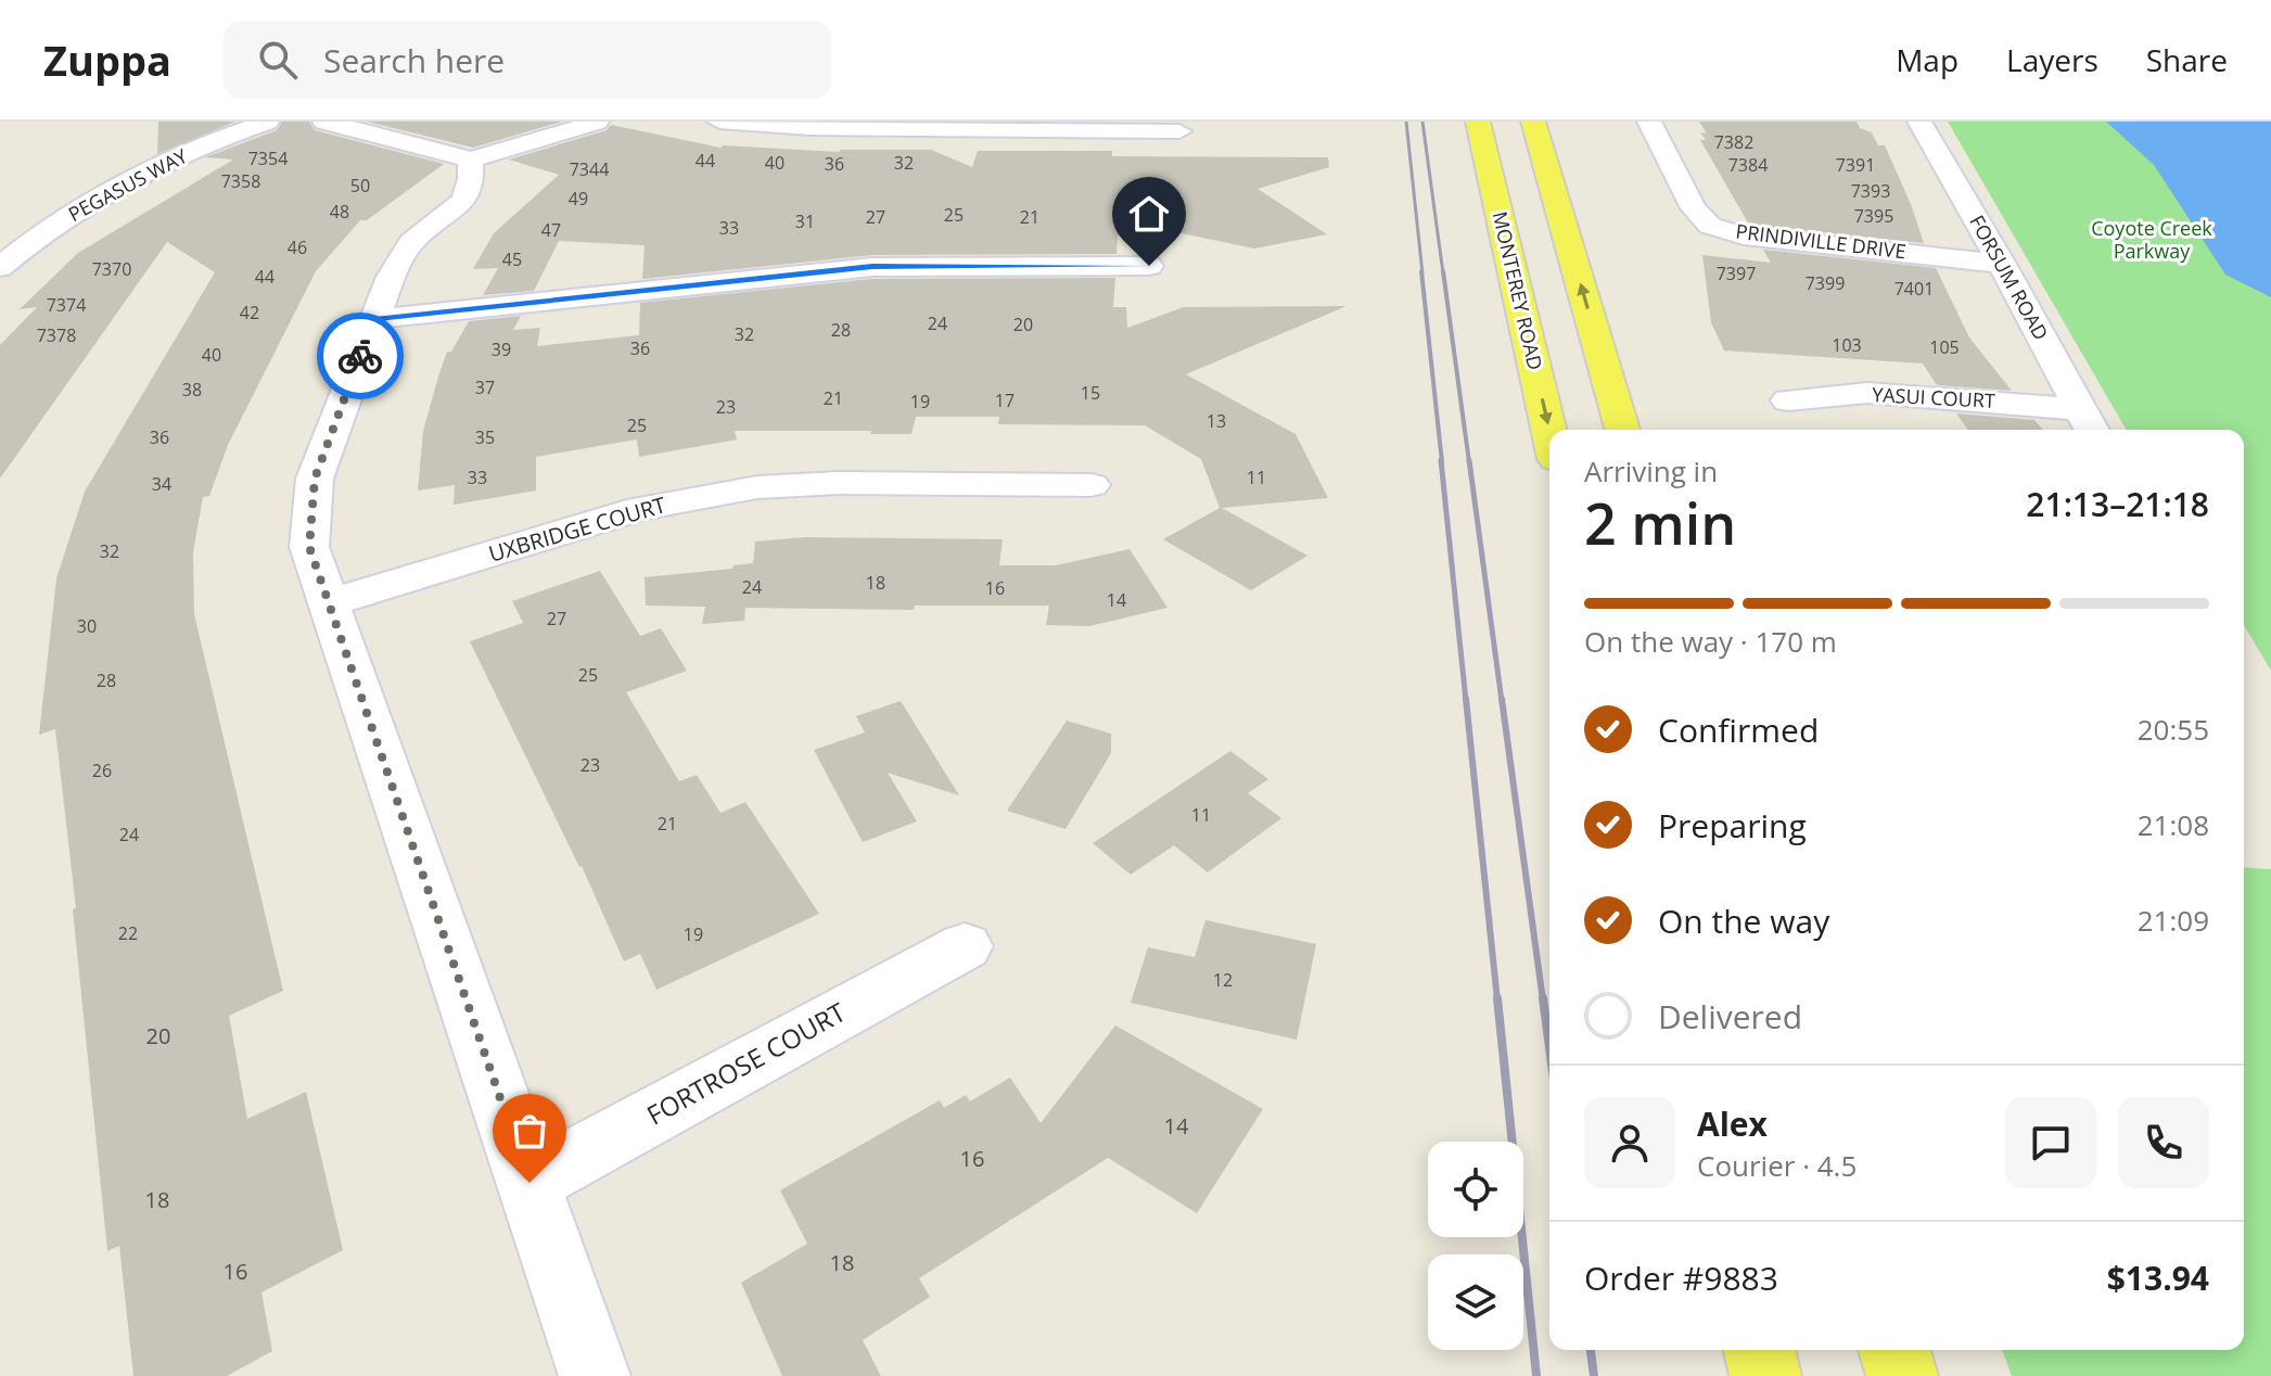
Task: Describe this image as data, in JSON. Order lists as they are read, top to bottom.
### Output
{
  "streets": {
    "main road": ["MONTEREY ROAD"],
    "street": [
      "PEGASUS WAY",
      "PRINDIVILLE DRIVE",
      "FORSUM ROAD",
      "YASUI COURT",
      "UXBRIDGE COURT",
      "FORTROSE COURT"
    ]
  },
  "crossings": [
    ["PRINDIVILLE DRIVE", "FORSUM ROAD"],
    ["FORSUM ROAD", "YASUI COURT"]
  ],
  "parks": ["Coyote Creek Parkway"],
  "house_numbers": [
    "7382",
    "7354",
    "44",
    "40",
    "32",
    "36",
    "7384",
    "7391",
    "7344",
    "7358",
    "50",
    "7393",
    "49",
    "48",
    "25",
    "7395",
    "27",
    "21",
    "31",
    "33",
    "47",
    "46",
    "45",
    "7370",
    "7397",
    "44",
    "7399",
    "7401",
    "7374",
    "42",
    "24",
    "20",
    "28",
    "32",
    "7378",
    "103",
    "105",
    "36",
    "39",
    "40",
    "37",
    "38",
    "15",
    "21",
    "17",
    "19",
    "23",
    "13",
    "25",
    "36",
    "35",
    "33",
    "11",
    "34",
    "32",
    "18",
    "24",
    "16",
    "14",
    "27",
    "30",
    "25",
    "28",
    "23",
    "26",
    "11",
    "21",
    "24",
    "22",
    "19",
    "12",
    "20",
    "14",
    "16",
    "18",
    "18",
    "16"
  ],
  "page": {
    "header": "Zuppa",
    "search": "Search here",
    "nav": ["Map", "Layers", "Share"],
    "heading": ["2 min", "Arriving in", "21:13–21:18"],
    "panel": [
      "Alex",
      "Courier · 4.5",
      "Order #9883",
      "$13.94"
    ],
    "bar": "On the way · 170 m",
    "list": [
      ["Confirmed", "20:55"],
      ["Preparing", "21:08"],
      ["On the way", "21:09"],
      "Delivered"
    ]
  }
}
